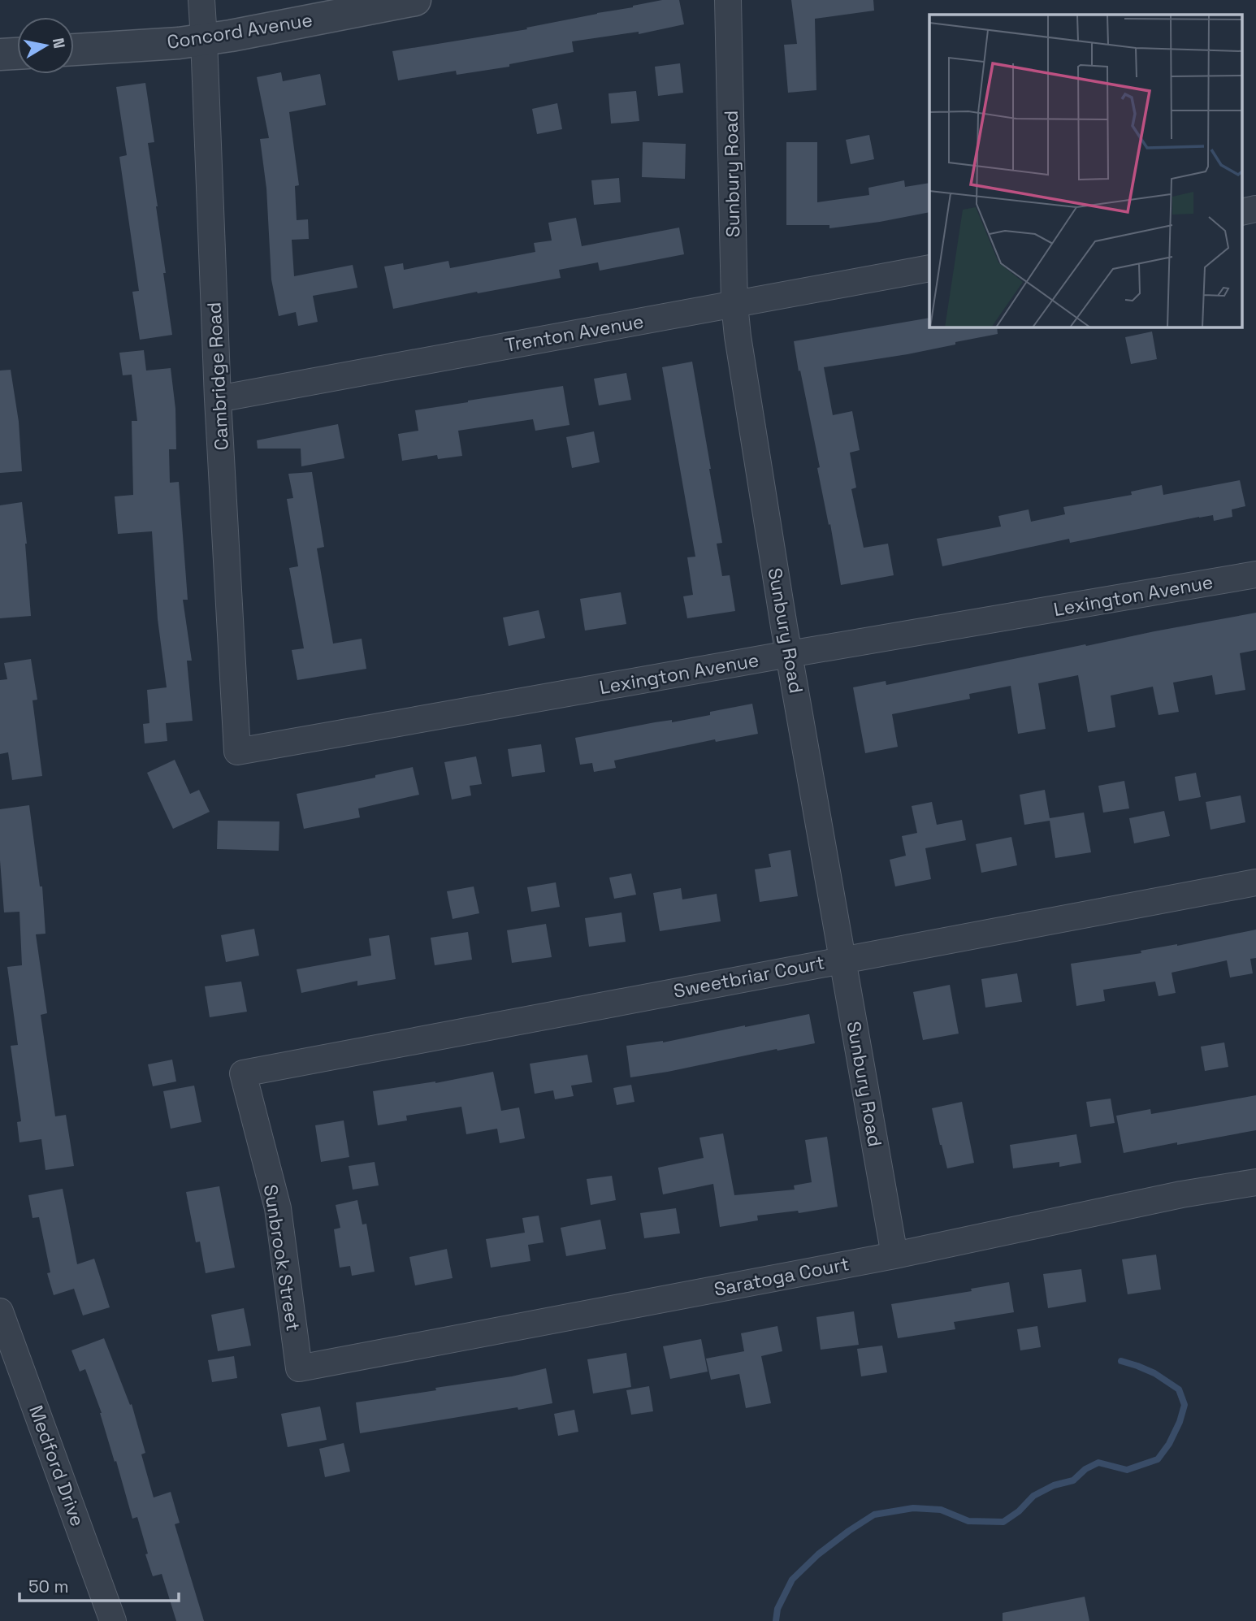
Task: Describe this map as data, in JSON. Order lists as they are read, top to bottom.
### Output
{
  "streets": {
    "street": [
      "Concord Avenue",
      "Sunbury Road",
      "Trenton Avenue",
      "Cambridge Road",
      "Lexington Avenue",
      "Sweetbriar Court",
      "Sunbrook Street",
      "Saratoga Court",
      "Medford Drive"
    ]
  },
  "crossings": [
    ["Concord Avenue", "Cambridge Road"],
    ["Sunbury Road", "Trenton Avenue"],
    ["Sunbury Road", "Lexington Avenue"],
    ["Sunbury Road", "Sweetbriar Court"],
    ["Sunbury Road", "Saratoga Court"],
    ["Trenton Avenue", "Cambridge Road"],
    ["Cambridge Road", "Lexington Avenue"],
    ["Sweetbriar Court", "Sunbrook Street"],
    ["Sunbrook Street", "Saratoga Court"]
  ],
  "scale_bar": "50 m",
  "north": "right"
}
